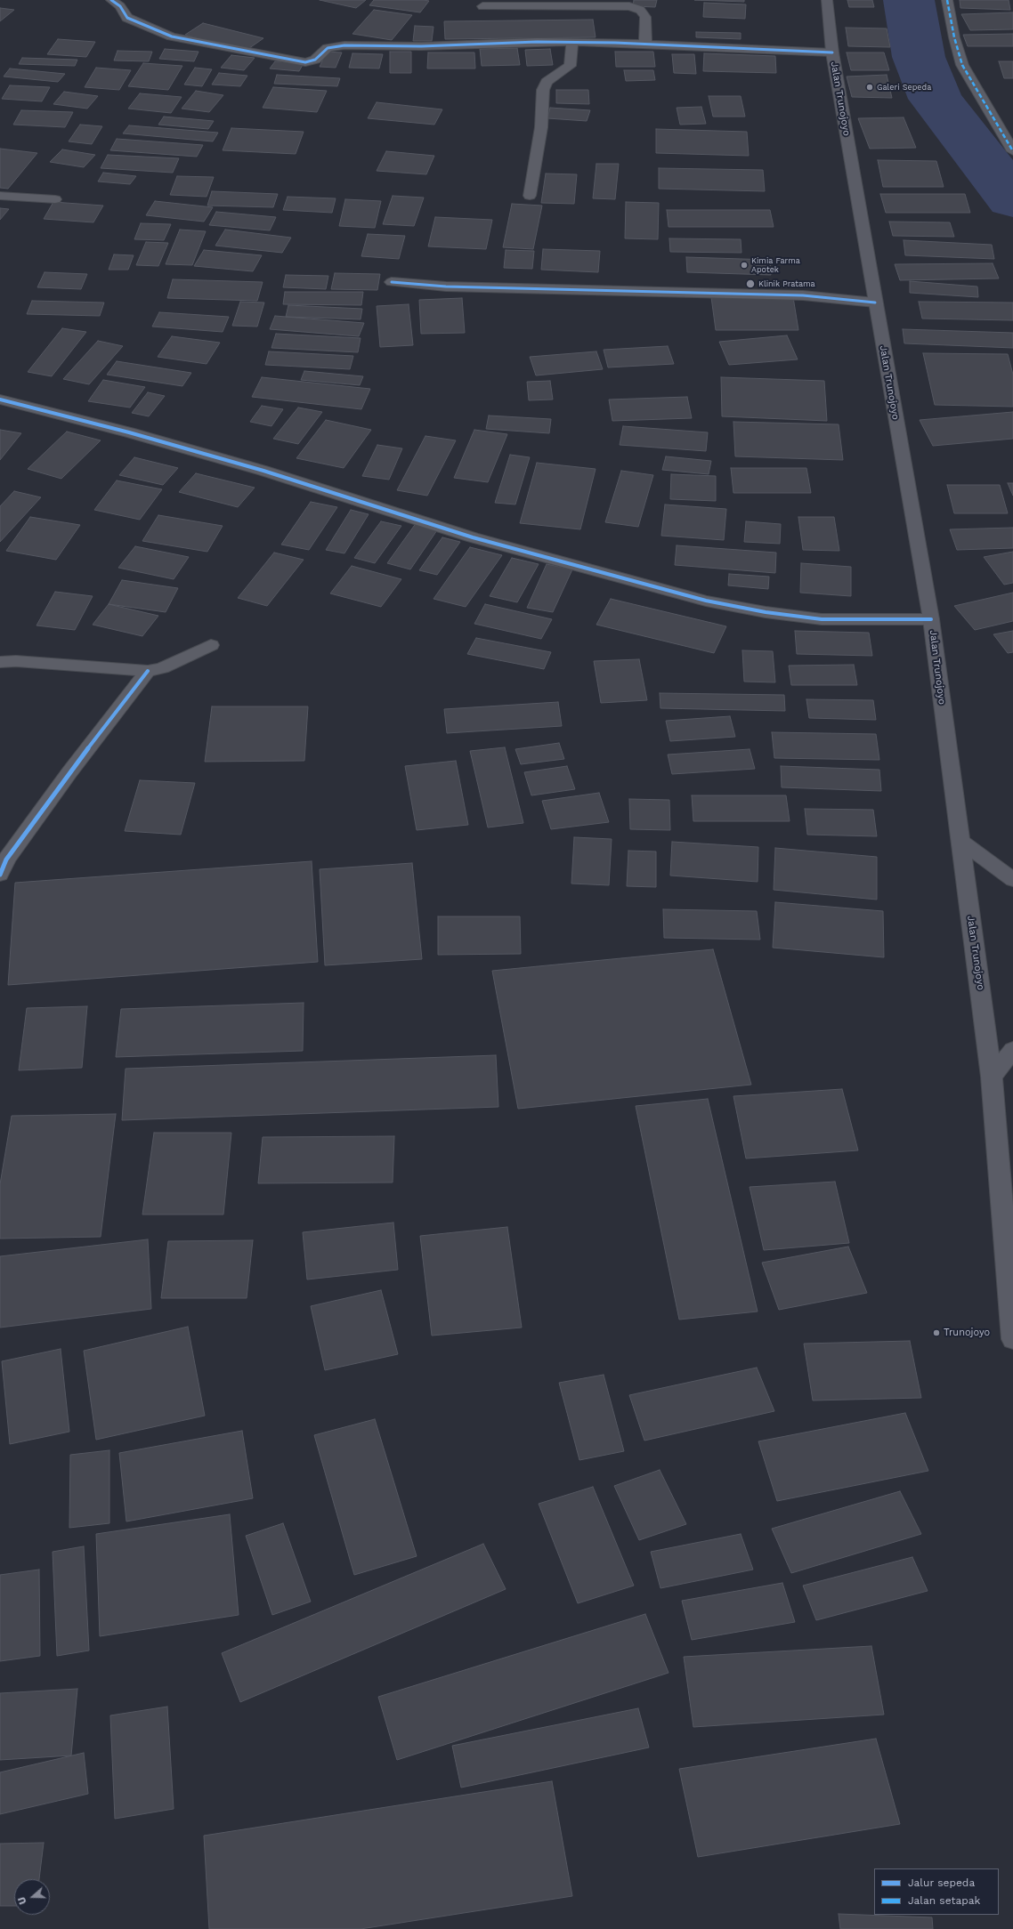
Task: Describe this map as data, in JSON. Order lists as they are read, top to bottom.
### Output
{
  "streets": {
    "main road": ["Jalan Trunojoyo"]
  },
  "places": [
    "Galeri Sepeda",
    "Kimia Farma Apotek",
    "Klinik Pratama",
    "Trunojoyo"
  ],
  "legend": ["Jalur sepeda", "Jalan setapak"],
  "north": "left"
}
